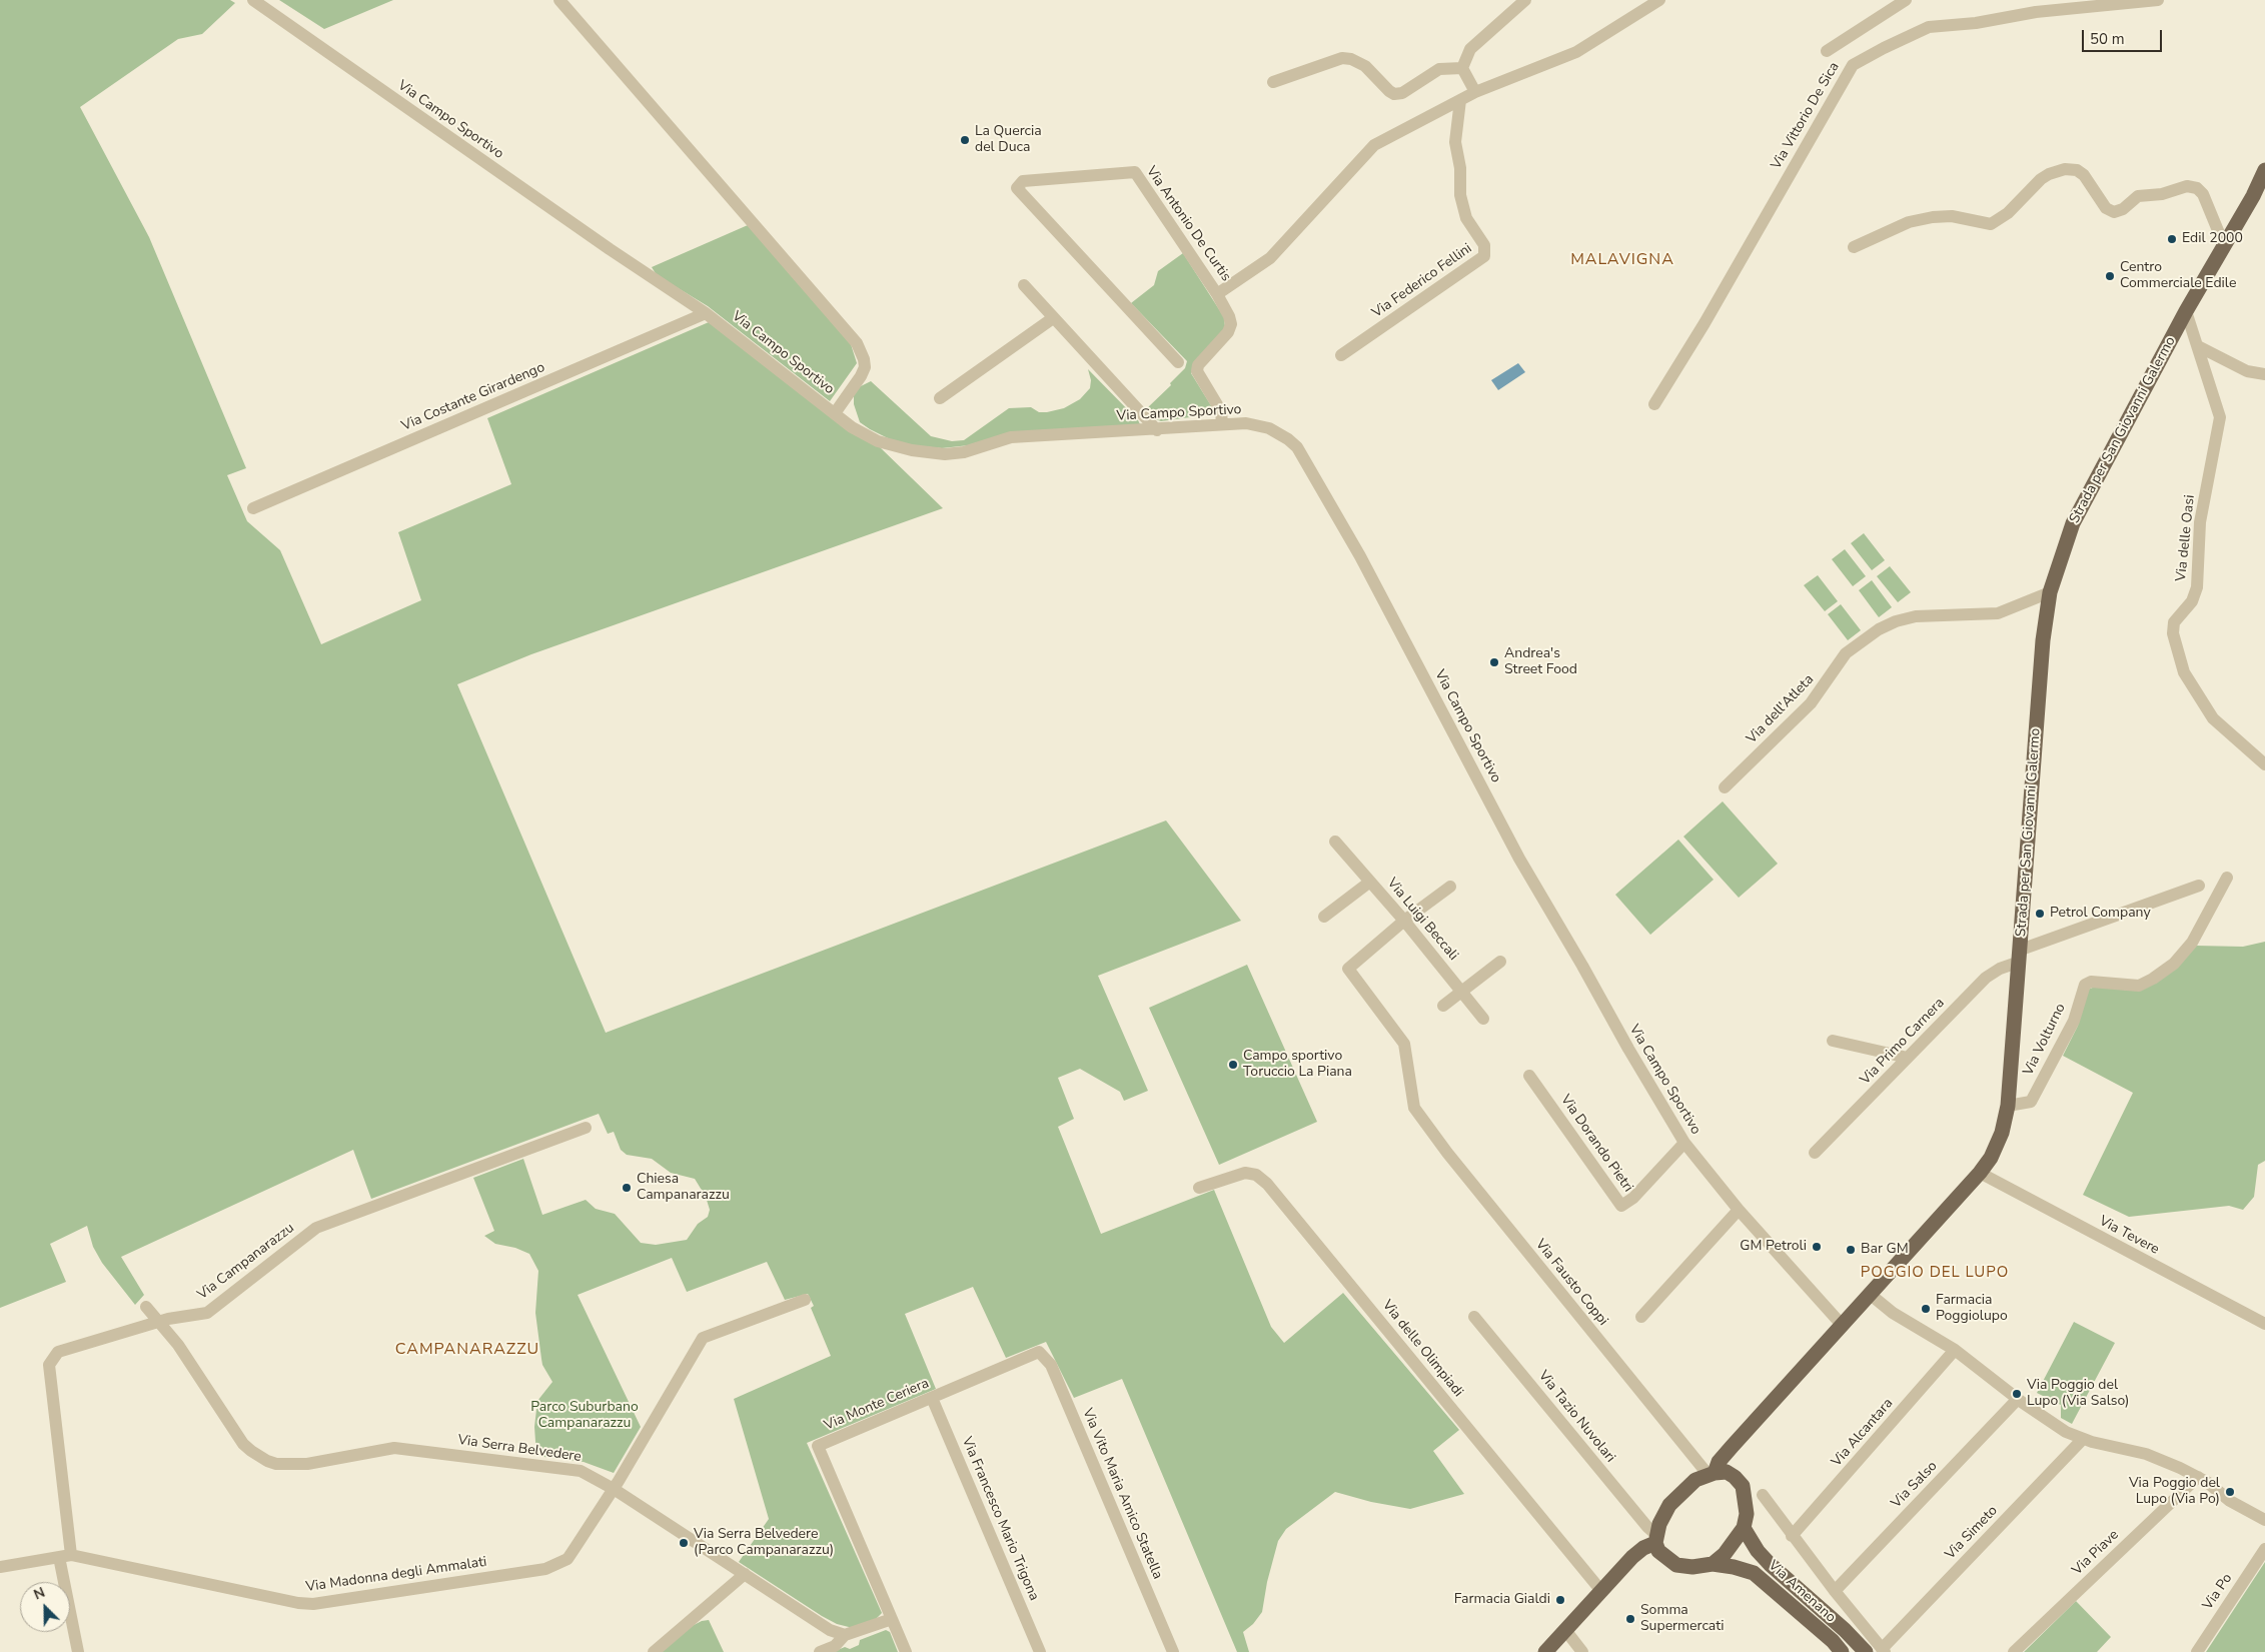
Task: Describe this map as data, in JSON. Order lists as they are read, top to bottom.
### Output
{
  "streets": {
    "main road": ["Strada per San Giovanni Galermo", "Via Amenano"],
    "street": [
      "Via Vittorio De Sica",
      "Via Campo Sportivo",
      "Via Antonio De Curtis",
      "Via Federico Fellini",
      "Via Costante Girardengo",
      "Via delle Oasi",
      "Via dell'Atleta",
      "Via Luigi Beccali",
      "Via Volturno",
      "Via Primo Carnera",
      "Via Dorando Pietri",
      "Via Tevere",
      "Via Campanarazzu",
      "Via Fausto Coppi",
      "Via delle Olimpiadi",
      "Via Monte Ceriera",
      "Via Tazio Nuvolari",
      "Via Alcantara",
      "Via Serra Belvedere",
      "Via Salso",
      "Via Vito Maria Amico Statella",
      "Via Francesco Mario Trigona",
      "Via Simeto",
      "Via Piave",
      "Via Madonna degli Ammalati",
      "Via Po"
    ]
  },
  "crossings": [
    ["Via Campo Sportivo", "Via Costante Girardengo"],
    ["Via Campo Sportivo", "Strada per San Giovanni Galermo"],
    ["Via Campo Sportivo", "Via Dorando Pietri"],
    ["Via Antonio De Curtis", "Via Federico Fellini"],
    ["Strada per San Giovanni Galermo", "Via delle Oasi"],
    ["Strada per San Giovanni Galermo", "Via dell'Atleta"],
    ["Strada per San Giovanni Galermo", "Via Volturno"],
    ["Strada per San Giovanni Galermo", "Via Primo Carnera"],
    ["Strada per San Giovanni Galermo", "Via Tevere"],
    ["Strada per San Giovanni Galermo", "Via Fausto Coppi"],
    ["Strada per San Giovanni Galermo", "Via Tazio Nuvolari"],
    ["Strada per San Giovanni Galermo", "Via Amenano"],
    ["Via Luigi Beccali", "Via Fausto Coppi"],
    ["Via Campanarazzu", "Via Serra Belvedere"],
    ["Via Campanarazzu", "Via Madonna degli Ammalati"],
    ["Via Fausto Coppi", "Via Tazio Nuvolari"],
    ["Via Fausto Coppi", "Via Amenano"],
    ["Via Monte Ceriera", "Via Vito Maria Amico Statella"],
    ["Via Monte Ceriera", "Via Francesco Mario Trigona"],
    ["Via Tazio Nuvolari", "Via Amenano"],
    ["Via Serra Belvedere", "Via Madonna degli Ammalati"]
  ],
  "districts": ["MALAVIGNA", "POGGIO DEL LUPO", "CAMPANARAZZU"],
  "parks": ["Parco Suburbano Campanarazzu"],
  "places": [
    "La Quercia del Duca",
    "Edil 2000",
    "Centro Commerciale Edile",
    "Andrea's Street Food",
    "Petrol Company",
    "Campo sportivo Toruccio La Piana",
    "Chiesa Campanarazzu",
    "GM Petroli",
    "Bar GM",
    "Farmacia Poggiolupo",
    "Via Poggio del Lupo (Via Salso)",
    "Via Poggio del Lupo (Via Po)",
    "Via Serra Belvedere (Parco Campanarazzu)",
    "Farmacia Gialdi",
    "Somma Supermercati"
  ],
  "scale_bar": "50 m",
  "north": "top left"
}
